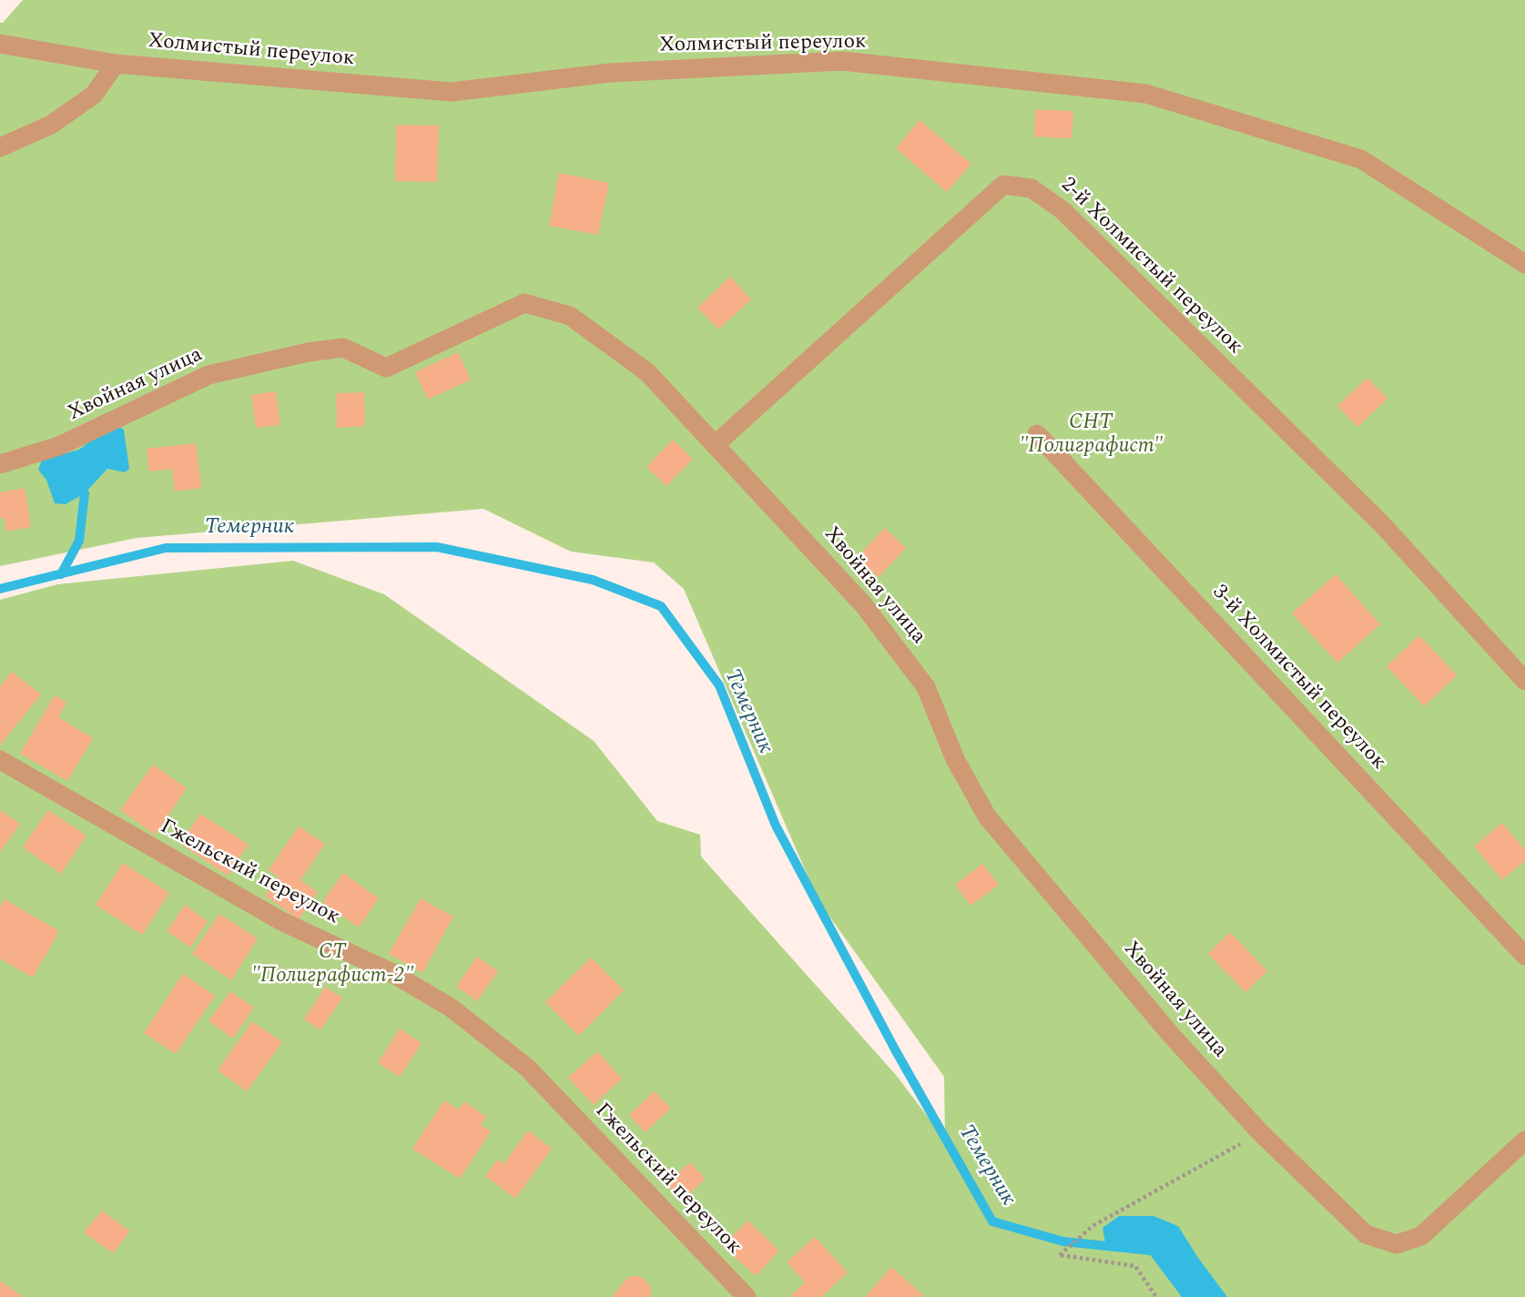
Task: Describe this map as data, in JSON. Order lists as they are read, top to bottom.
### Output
{
  "streets": {
    "street": [
      "Холмистый переулок",
      "2-й Холмистый переулок",
      "Хвойная улица",
      "3-й Холмистый переулок",
      "Гжельский переулок"
    ]
  },
  "crossings": [
    ["2-й Холмистый переулок", "Хвойная улица"]
  ],
  "water": ["Темерник"],
  "parks": ["СНТ \"Полиграфист\"", "СТ \"Полиграфист-2\""]
}
